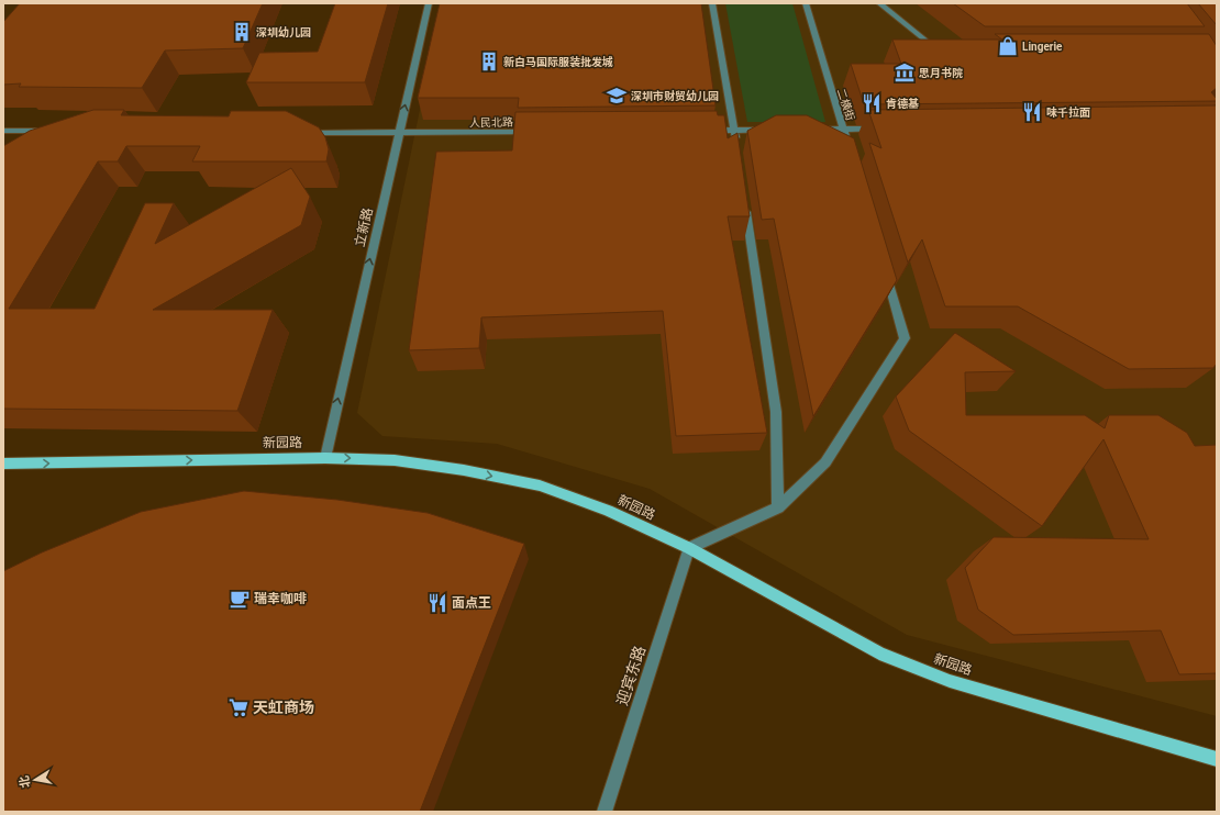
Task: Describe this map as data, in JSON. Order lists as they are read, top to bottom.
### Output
{
  "streets": {
    "main road": ["新园路"],
    "street": [
      "二横街",
      "人民北路",
      "立新路",
      "迎宾东路"
    ]
  },
  "crossings": [
    ["人民北路", "立新路"],
    ["立新路", "新园路"],
    ["新园路", "迎宾东路"]
  ],
  "one_way": ["立新路", "新园路"],
  "places": {
    "building": ["深圳幼儿园", "新白马国际服装批发城"],
    "shop": ["Lingerie"],
    "museum": ["思月书院"],
    "school or university": ["深圳市财贸幼儿园"],
    "restaurant": ["肯德基", "味千拉面", "面点王"],
    "cafe": ["瑞幸咖啡"],
    "supermarket": ["天虹商场"]
  },
  "north": "left"
}
